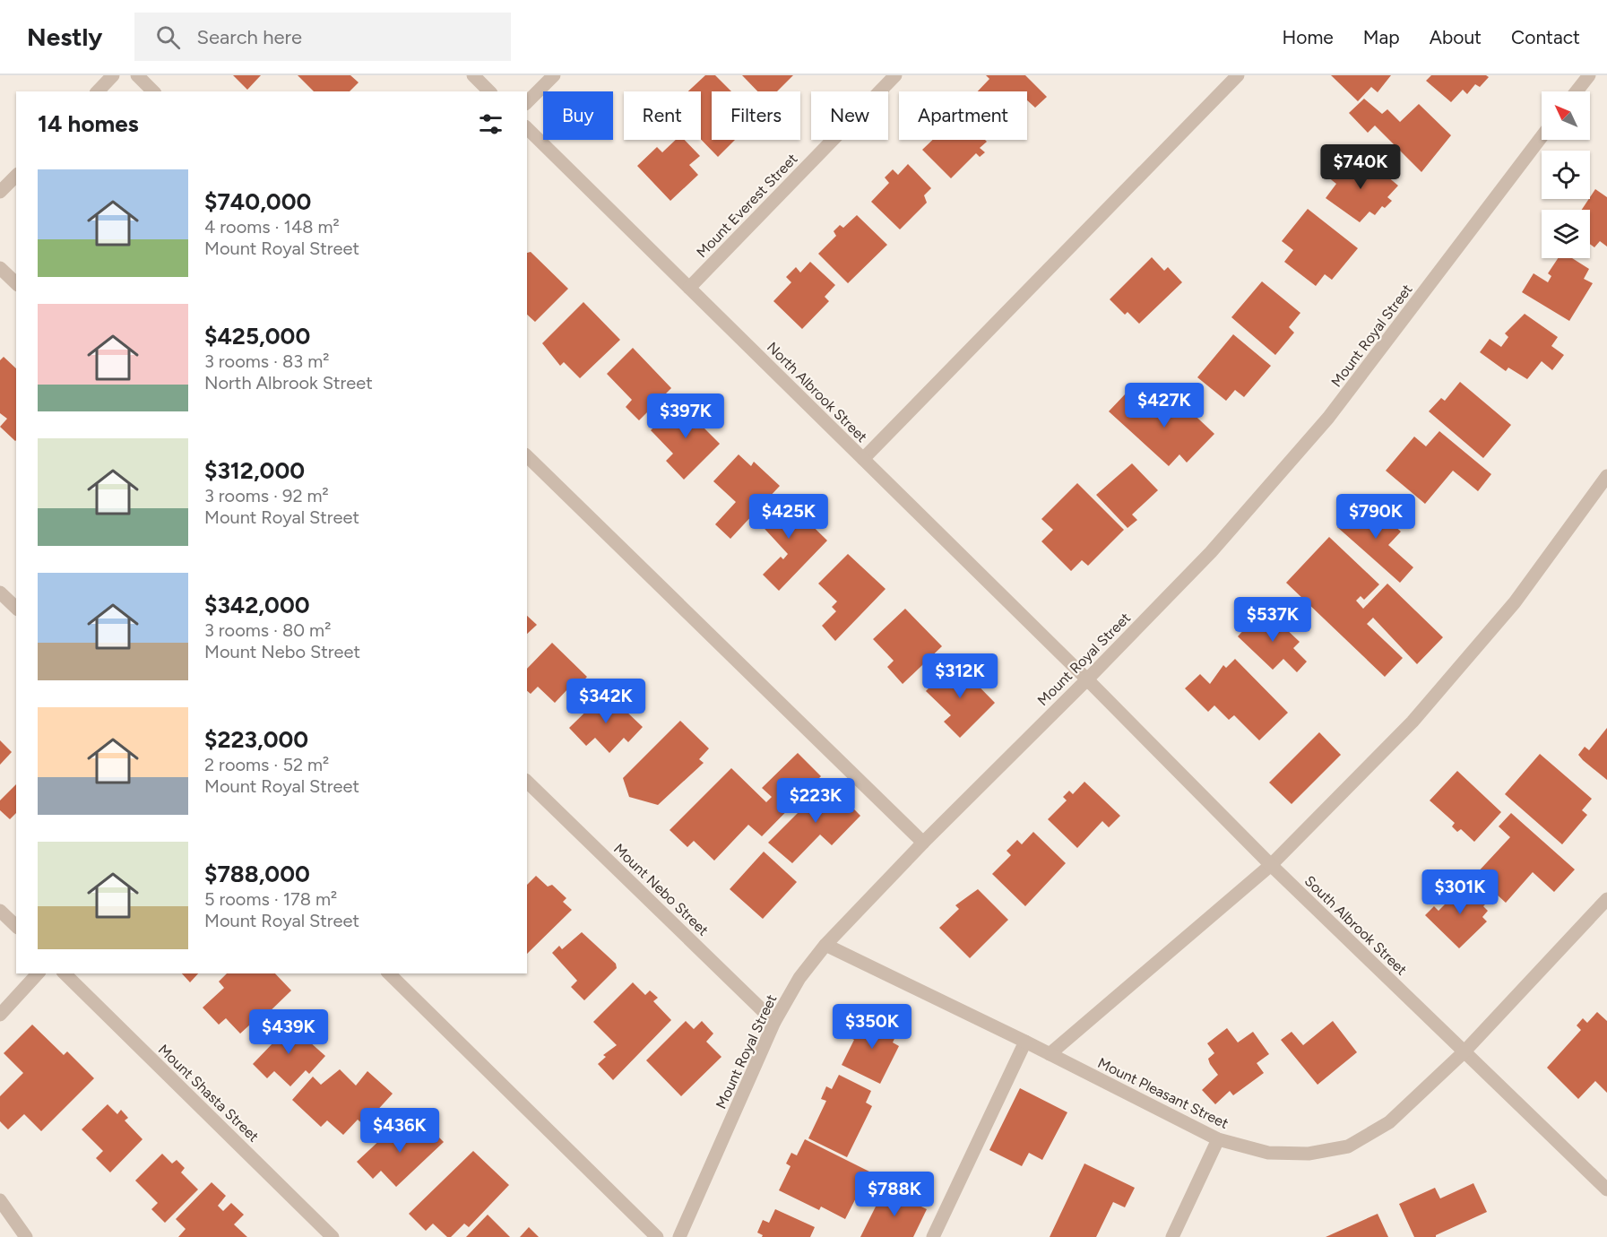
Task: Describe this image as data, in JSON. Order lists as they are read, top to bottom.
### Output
{
  "streets": {
    "street": [
      "Mount Everest Street",
      "Mount Royal Street",
      "North Albrook Street",
      "Mount Nebo Street",
      "South Albrook Street",
      "Mount Shasta Street",
      "Mount Pleasant Street"
    ]
  },
  "crossings": [
    ["Mount Everest Street", "North Albrook Street"],
    ["Mount Royal Street", "North Albrook Street"],
    ["Mount Royal Street", "Mount Nebo Street"],
    ["Mount Royal Street", "South Albrook Street"],
    ["Mount Royal Street", "Mount Pleasant Street"],
    ["North Albrook Street", "South Albrook Street"],
    ["South Albrook Street", "Mount Pleasant Street"]
  ],
  "north": "top left",
  "page": {
    "header": "Nestly",
    "search": "Search here",
    "nav": [
      "Home",
      "Map",
      "About",
      "Contact"
    ],
    "chip": [
      "Buy",
      "Rent",
      "Filters",
      "New",
      "Apartment"
    ],
    "heading": "14 homes",
    "price": [
      "$740K",
      "$427K",
      "$397K",
      "$425K",
      "$790K",
      "$537K",
      "$312K",
      "$342K",
      "$223K",
      "$301K",
      "$350K",
      "$439K",
      "$436K",
      "$788K"
    ],
    "list": [
      {
        "name": "$740,000",
        "note": "4 rooms · 148 m² · Mount Royal Street"
      },
      {
        "name": "$425,000",
        "note": "3 rooms · 83 m² · North Albrook Street"
      },
      {
        "name": "$312,000",
        "note": "3 rooms · 92 m² · Mount Royal Street"
      },
      {
        "name": "$342,000",
        "note": "3 rooms · 80 m² · Mount Nebo Street"
      },
      {
        "name": "$223,000",
        "note": "2 rooms · 52 m² · Mount Royal Street"
      },
      {
        "name": "$788,000",
        "note": "5 rooms · 178 m² · Mount Royal Street"
      }
    ]
  }
}
